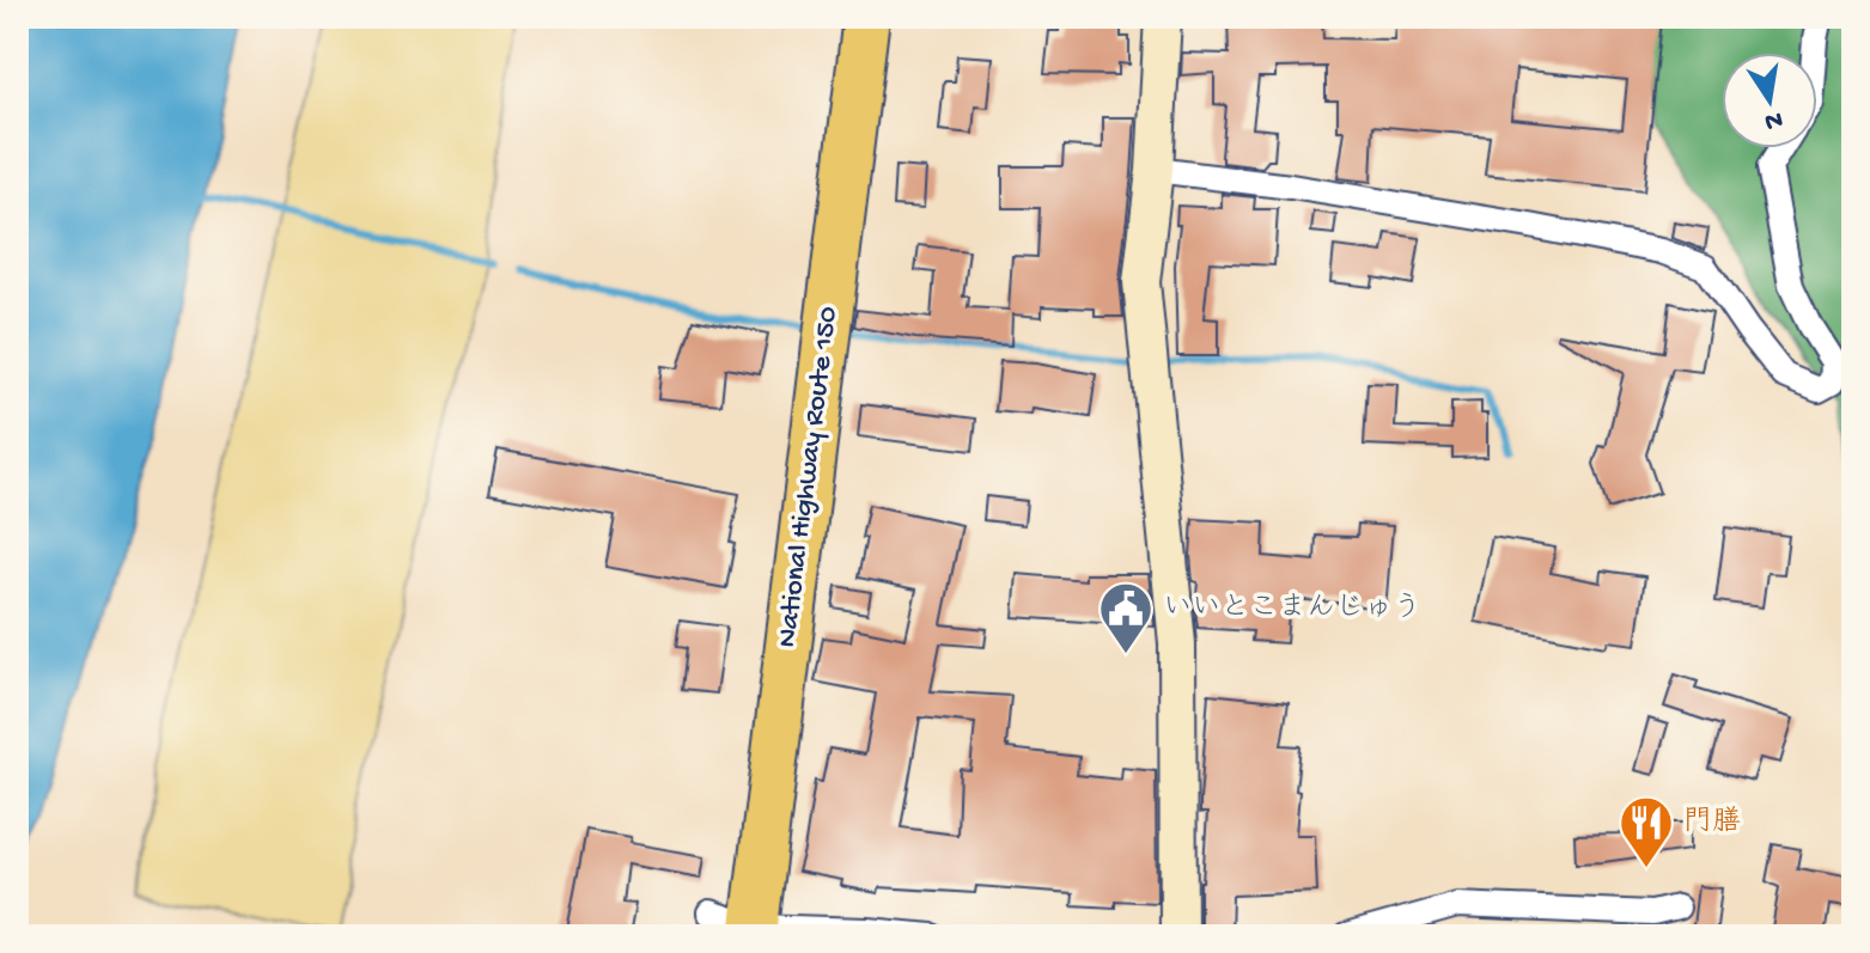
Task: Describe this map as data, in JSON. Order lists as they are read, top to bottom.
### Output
{
  "streets": {
    "highway": ["National Highway Route 150"]
  },
  "places": {
    "public building": ["いいとこまんじゅう"],
    "restaurant": ["門膳"]
  },
  "north": "bottom"
}
